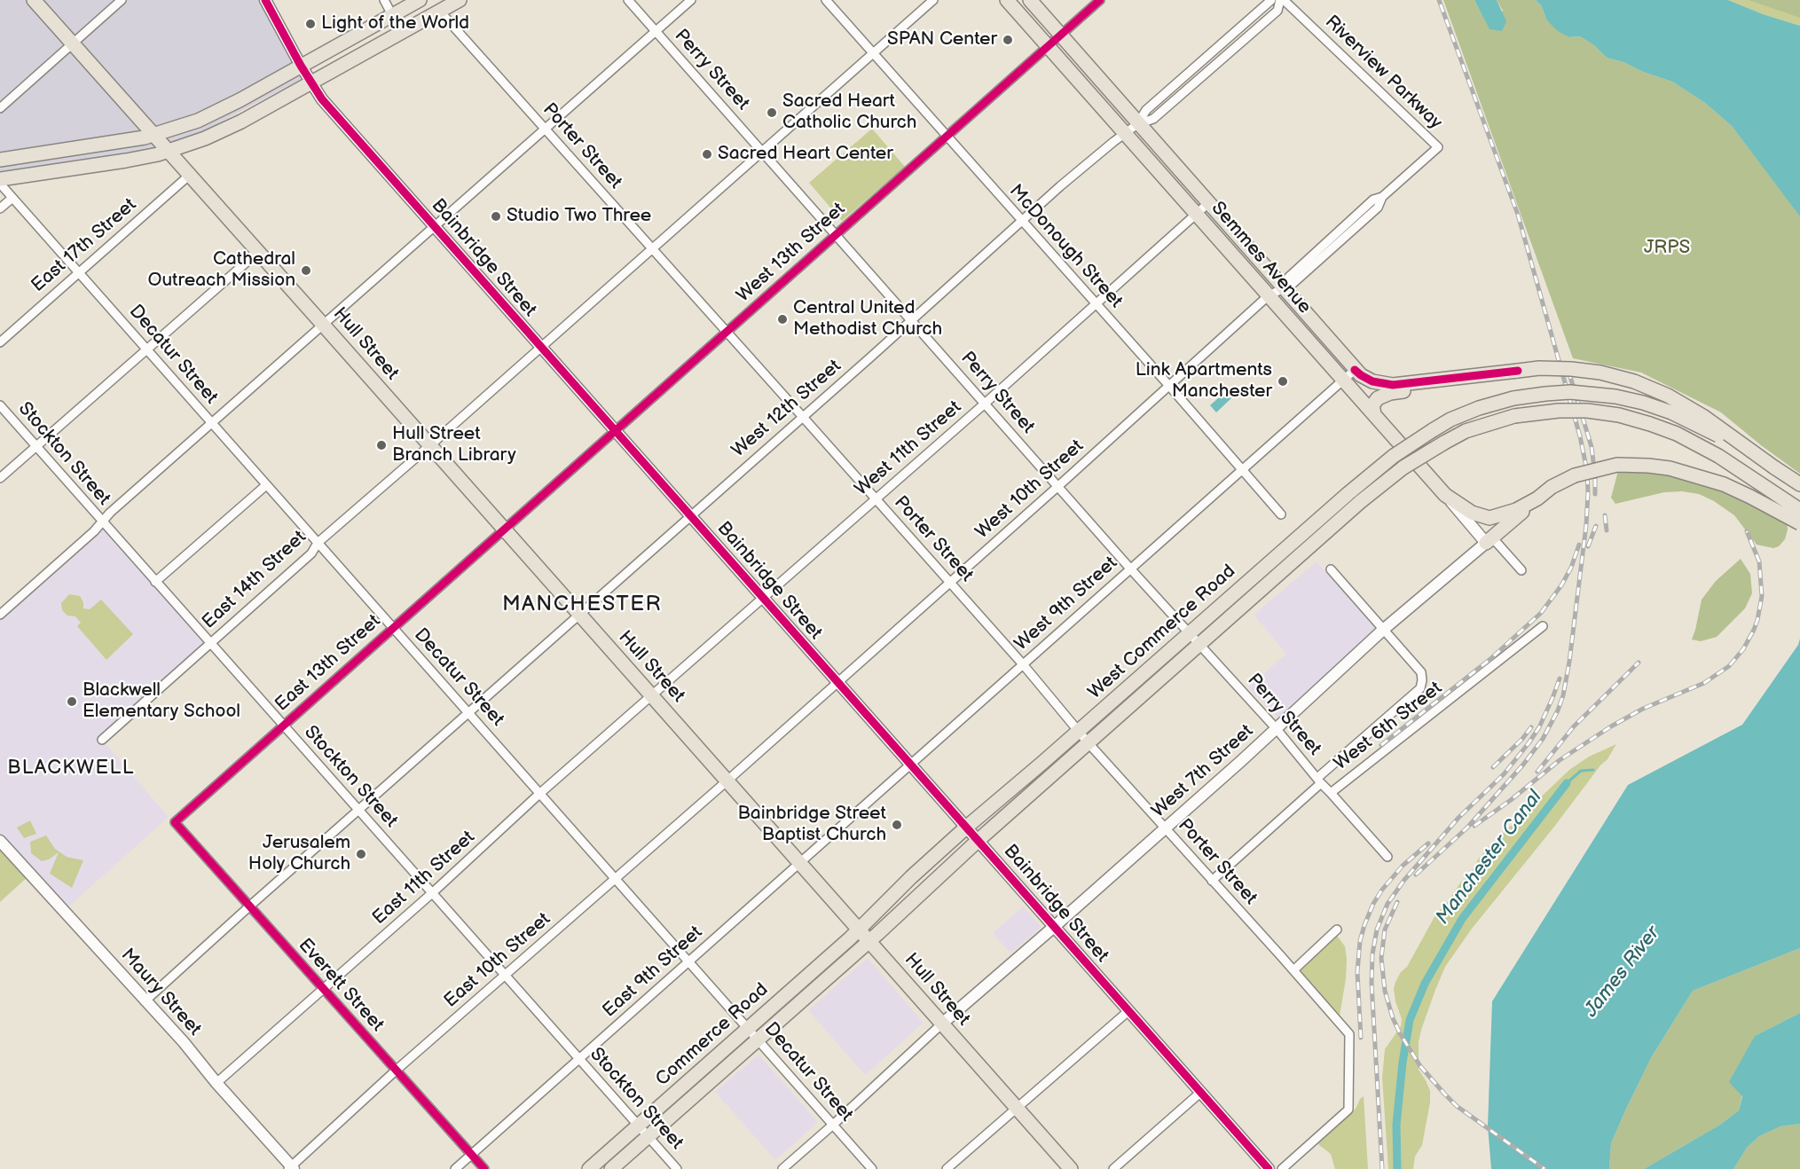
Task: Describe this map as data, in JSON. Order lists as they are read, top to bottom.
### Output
{
  "streets": {
    "main road": [
      "Semmes Avenue",
      "Hull Street",
      "West Commerce Road",
      "Commerce Road"
    ],
    "street": [
      "Perry Street",
      "Riverview Parkway",
      "Porter Street",
      "East 17th Street",
      "McDonough Street",
      "West 13th Street",
      "Bainbridge Street",
      "Decatur Street",
      "West 12th Street",
      "West 11th Street",
      "Stockton Street",
      "West 10th Street",
      "East 14th Street",
      "West 9th Street",
      "East 13th Street",
      "West 6th Street",
      "West 7th Street",
      "East 11th Street",
      "East 10th Street",
      "East 9th Street",
      "Everett Street",
      "Maury Street"
    ]
  },
  "crossings": [
    ["Perry Street", "West 13th Street"],
    ["Perry Street", "West 12th Street"],
    ["Perry Street", "West 11th Street"],
    ["Perry Street", "West 10th Street"],
    ["Perry Street", "East 14th Street"],
    ["Perry Street", "West 9th Street"],
    ["Perry Street", "West Commerce Road"],
    ["Perry Street", "West 6th Street"],
    ["Perry Street", "West 7th Street"],
    ["Riverview Parkway", "West 12th Street"],
    ["Riverview Parkway", "West 10th Street"],
    ["Porter Street", "West 13th Street"],
    ["Porter Street", "West 12th Street"],
    ["Porter Street", "West 11th Street"],
    ["Porter Street", "West 10th Street"],
    ["Porter Street", "East 14th Street"],
    ["Porter Street", "West 9th Street"],
    ["Porter Street", "West Commerce Road"],
    ["Porter Street", "West 6th Street"],
    ["Porter Street", "West 7th Street"],
    ["East 17th Street", "Hull Street"],
    ["East 17th Street", "Decatur Street"],
    ["McDonough Street", "West 13th Street"],
    ["McDonough Street", "West 12th Street"],
    ["McDonough Street", "West 11th Street"],
    ["McDonough Street", "West 10th Street"],
    ["McDonough Street", "East 14th Street"],
    ["McDonough Street", "West 9th Street"],
    ["West 13th Street", "Bainbridge Street"],
    ["West 13th Street", "Semmes Avenue"],
    ["West 13th Street", "Hull Street"],
    ["West 13th Street", "East 13th Street"],
    ["Bainbridge Street", "West 12th Street"],
    ["Bainbridge Street", "West 11th Street"],
    ["Bainbridge Street", "West 10th Street"],
    ["Bainbridge Street", "East 14th Street"],
    ["Bainbridge Street", "West 9th Street"],
    ["Bainbridge Street", "West Commerce Road"],
    ["Bainbridge Street", "West 7th Street"],
    ["Semmes Avenue", "West 12th Street"],
    ["Semmes Avenue", "West 11th Street"],
    ["Semmes Avenue", "West 10th Street"],
    ["Semmes Avenue", "West 9th Street"],
    ["Semmes Avenue", "West 7th Street"],
    ["Hull Street", "West 12th Street"],
    ["Hull Street", "West 11th Street"],
    ["Hull Street", "West 10th Street"],
    ["Hull Street", "East 14th Street"],
    ["Hull Street", "West 9th Street"],
    ["Hull Street", "West Commerce Road"],
    ["Hull Street", "East 13th Street"],
    ["Hull Street", "West 7th Street"],
    ["Hull Street", "East 11th Street"],
    ["Hull Street", "East 10th Street"],
    ["Hull Street", "East 9th Street"],
    ["Hull Street", "Commerce Road"],
    ["Decatur Street", "West 12th Street"],
    ["Decatur Street", "East 14th Street"],
    ["Decatur Street", "East 13th Street"],
    ["Decatur Street", "East 11th Street"],
    ["Decatur Street", "East 10th Street"],
    ["Decatur Street", "East 9th Street"],
    ["Decatur Street", "Commerce Road"],
    ["West 12th Street", "Stockton Street"],
    ["West 12th Street", "Everett Street"],
    ["West 12th Street", "Maury Street"],
    ["West 11th Street", "East 11th Street"],
    ["Stockton Street", "East 14th Street"],
    ["Stockton Street", "East 13th Street"],
    ["Stockton Street", "East 11th Street"],
    ["Stockton Street", "East 10th Street"],
    ["Stockton Street", "East 9th Street"],
    ["Stockton Street", "Commerce Road"],
    ["West 10th Street", "East 10th Street"],
    ["West 9th Street", "East 9th Street"],
    ["West Commerce Road", "Commerce Road"],
    ["East 13th Street", "Everett Street"],
    ["East 11th Street", "Everett Street"],
    ["East 11th Street", "Maury Street"],
    ["East 10th Street", "Everett Street"],
    ["East 10th Street", "Maury Street"],
    ["East 9th Street", "Everett Street"]
  ],
  "districts": ["MANCHESTER", "BLACKWELL"],
  "water": ["Manchester Canal", "James River"],
  "parks": ["JRPS"],
  "places": [
    "Light of the World",
    "SPAN Center",
    "Sacred Heart Catholic Church",
    "Sacred Heart Center",
    "Studio Two Three",
    "Cathedral Outreach Mission",
    "Central United Methodist Church",
    "Link Apartments Manchester",
    "Hull Street Branch Library",
    "Blackwell Elementary School",
    "Bainbridge Street Baptist Church",
    "Jerusalem Holy Church"
  ]
}
